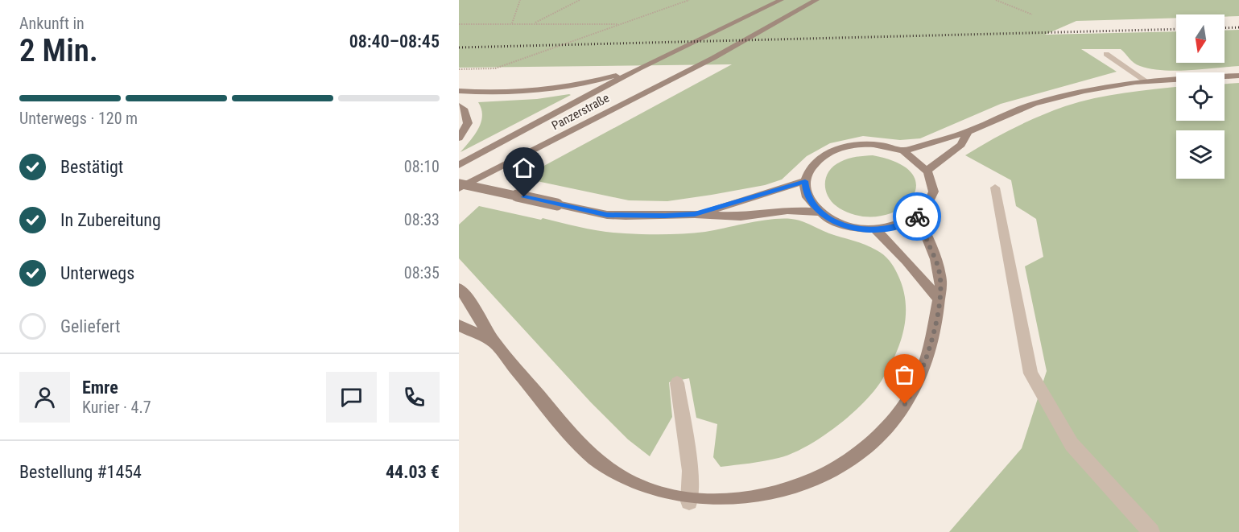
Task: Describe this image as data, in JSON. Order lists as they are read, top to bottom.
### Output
{
  "streets": {
    "main road": ["Panzerstraße"]
  },
  "north": "bottom",
  "page": {
    "heading": ["2 Min.", "Ankunft in", "08:40–08:45"],
    "panel": [
      "Emre",
      "Kurier · 4.7",
      "Bestellung #1454",
      "44.03 €"
    ],
    "bar": "Unterwegs · 120 m",
    "list": [
      ["Bestätigt", "08:10"],
      ["In Zubereitung", "08:33"],
      ["Unterwegs", "08:35"],
      "Geliefert"
    ]
  }
}
